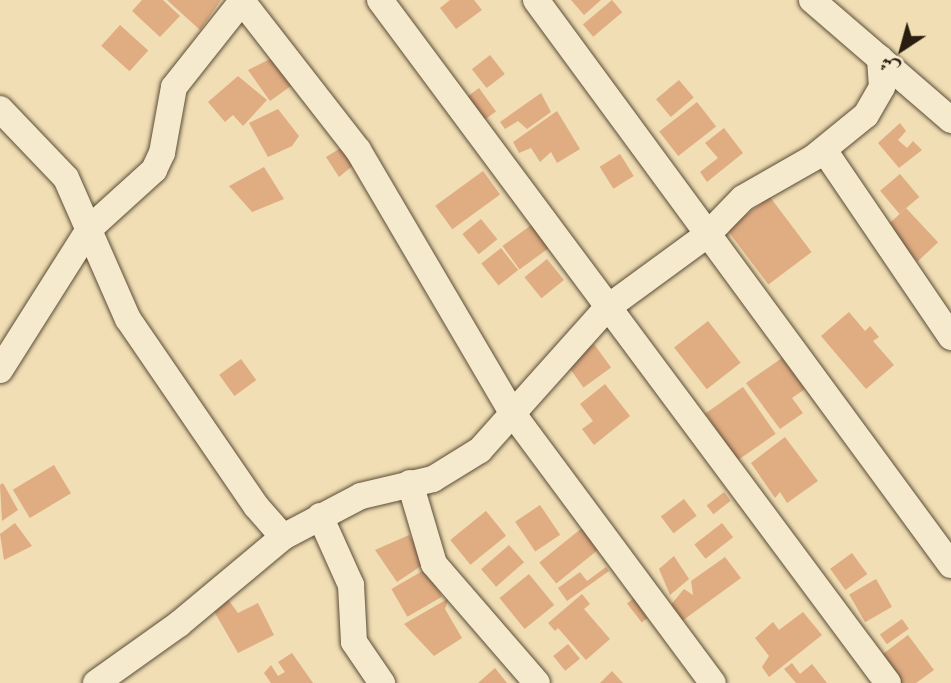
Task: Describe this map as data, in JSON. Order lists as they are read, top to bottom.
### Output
{
  "north": "bottom left"
}
